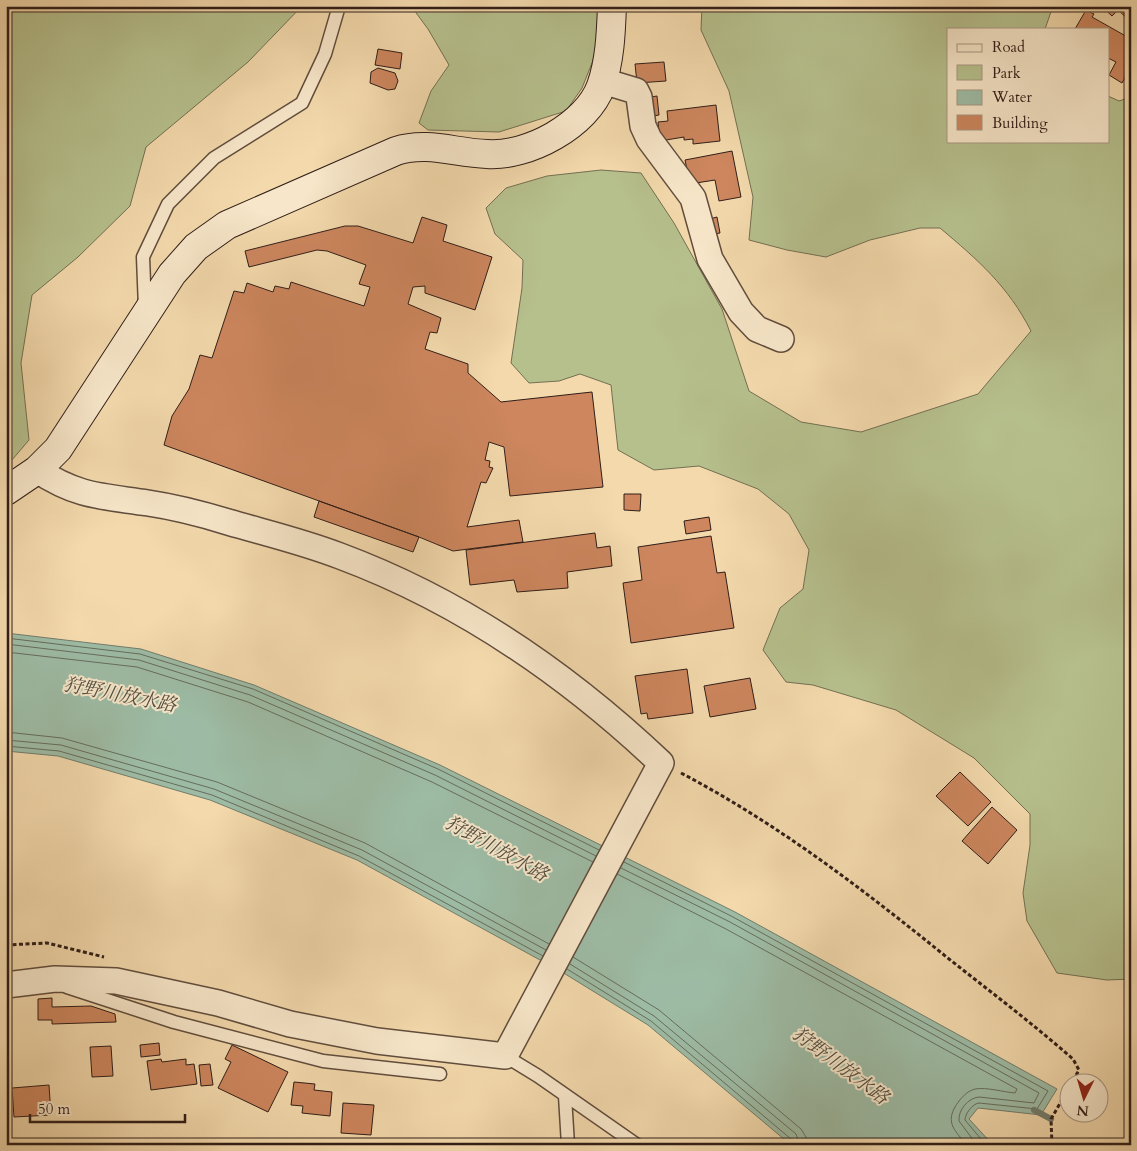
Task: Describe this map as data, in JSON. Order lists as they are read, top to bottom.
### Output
{
  "water": ["狩野川放水路"],
  "legend": [
    "Road",
    "Park",
    "Water",
    "Building"
  ],
  "scale_bar": "50 m",
  "north": "bottom"
}
